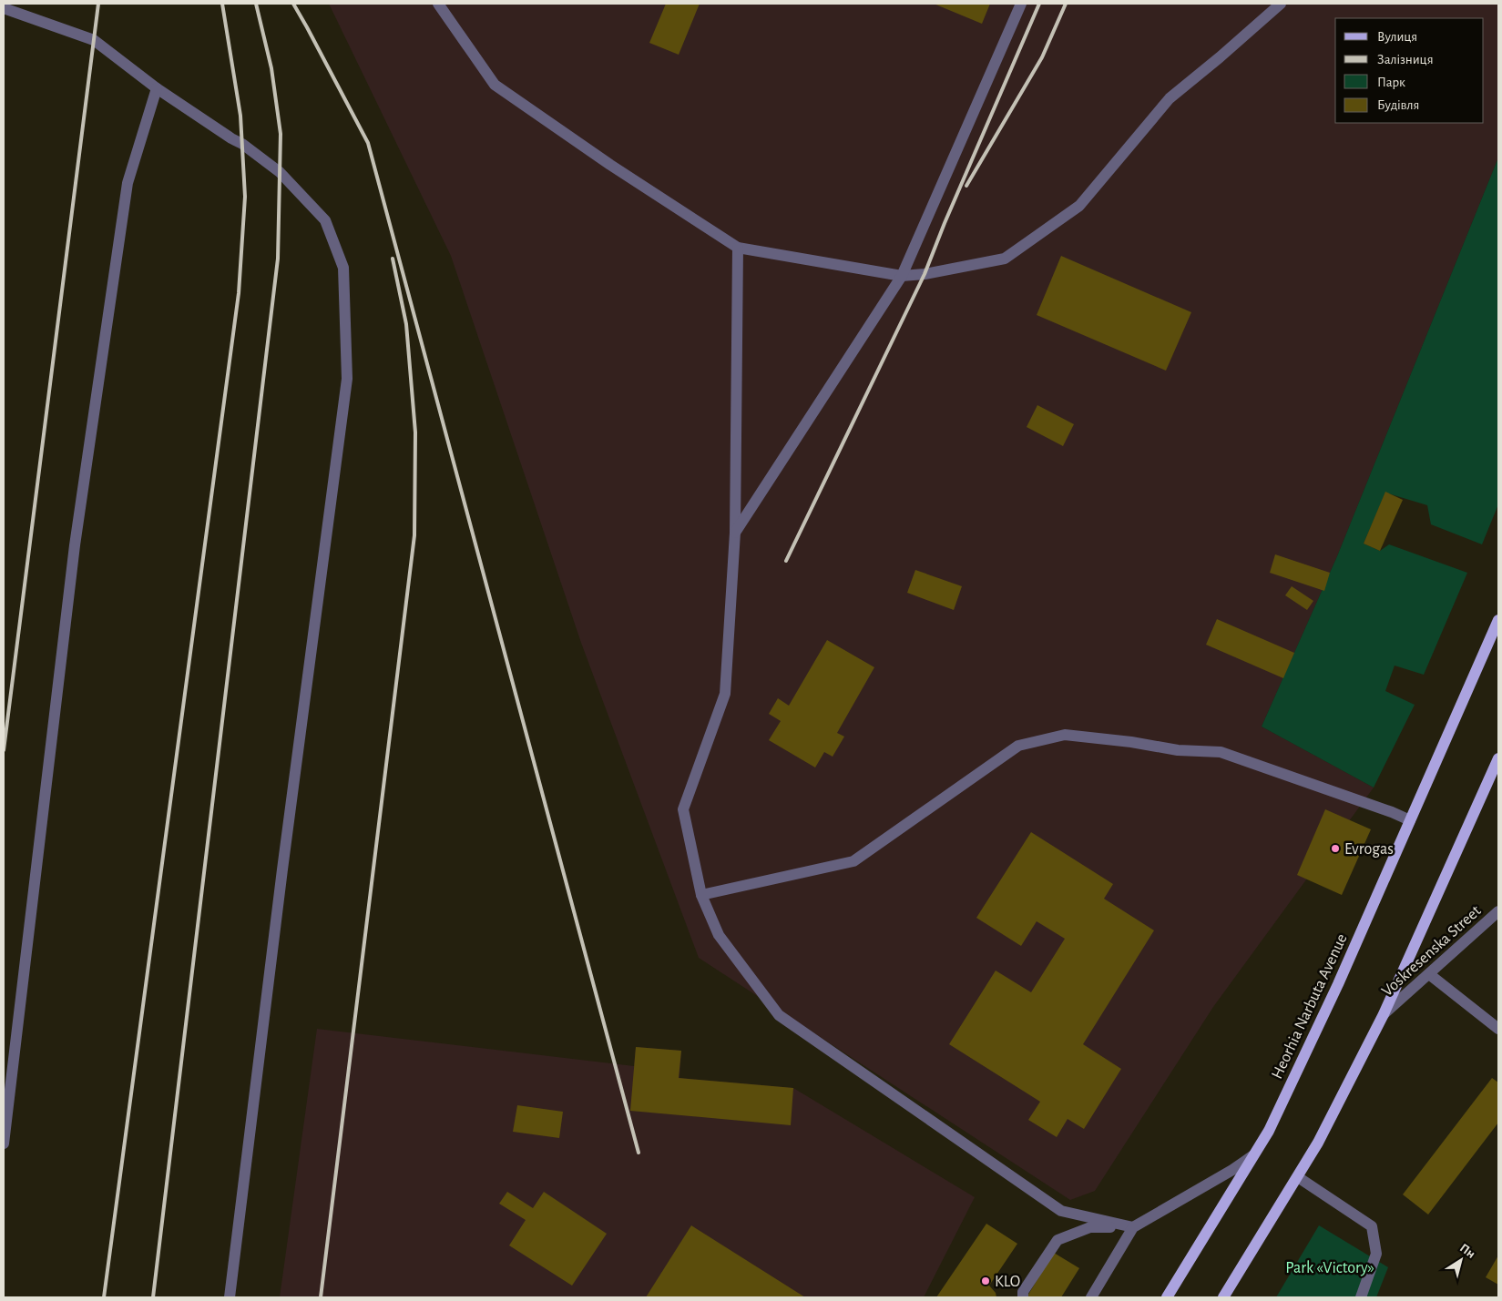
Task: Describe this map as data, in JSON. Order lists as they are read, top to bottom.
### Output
{
  "streets": {
    "main road": ["Heorhia Narbuta Avenue"],
    "street": ["Voskresenska Street"]
  },
  "parks": ["Park «Victory»"],
  "places": ["Evrogas", "KLO"],
  "legend": [
    "Вулиця",
    "Залізниця",
    "Парк",
    "Будівля"
  ],
  "north": "top right"
}
